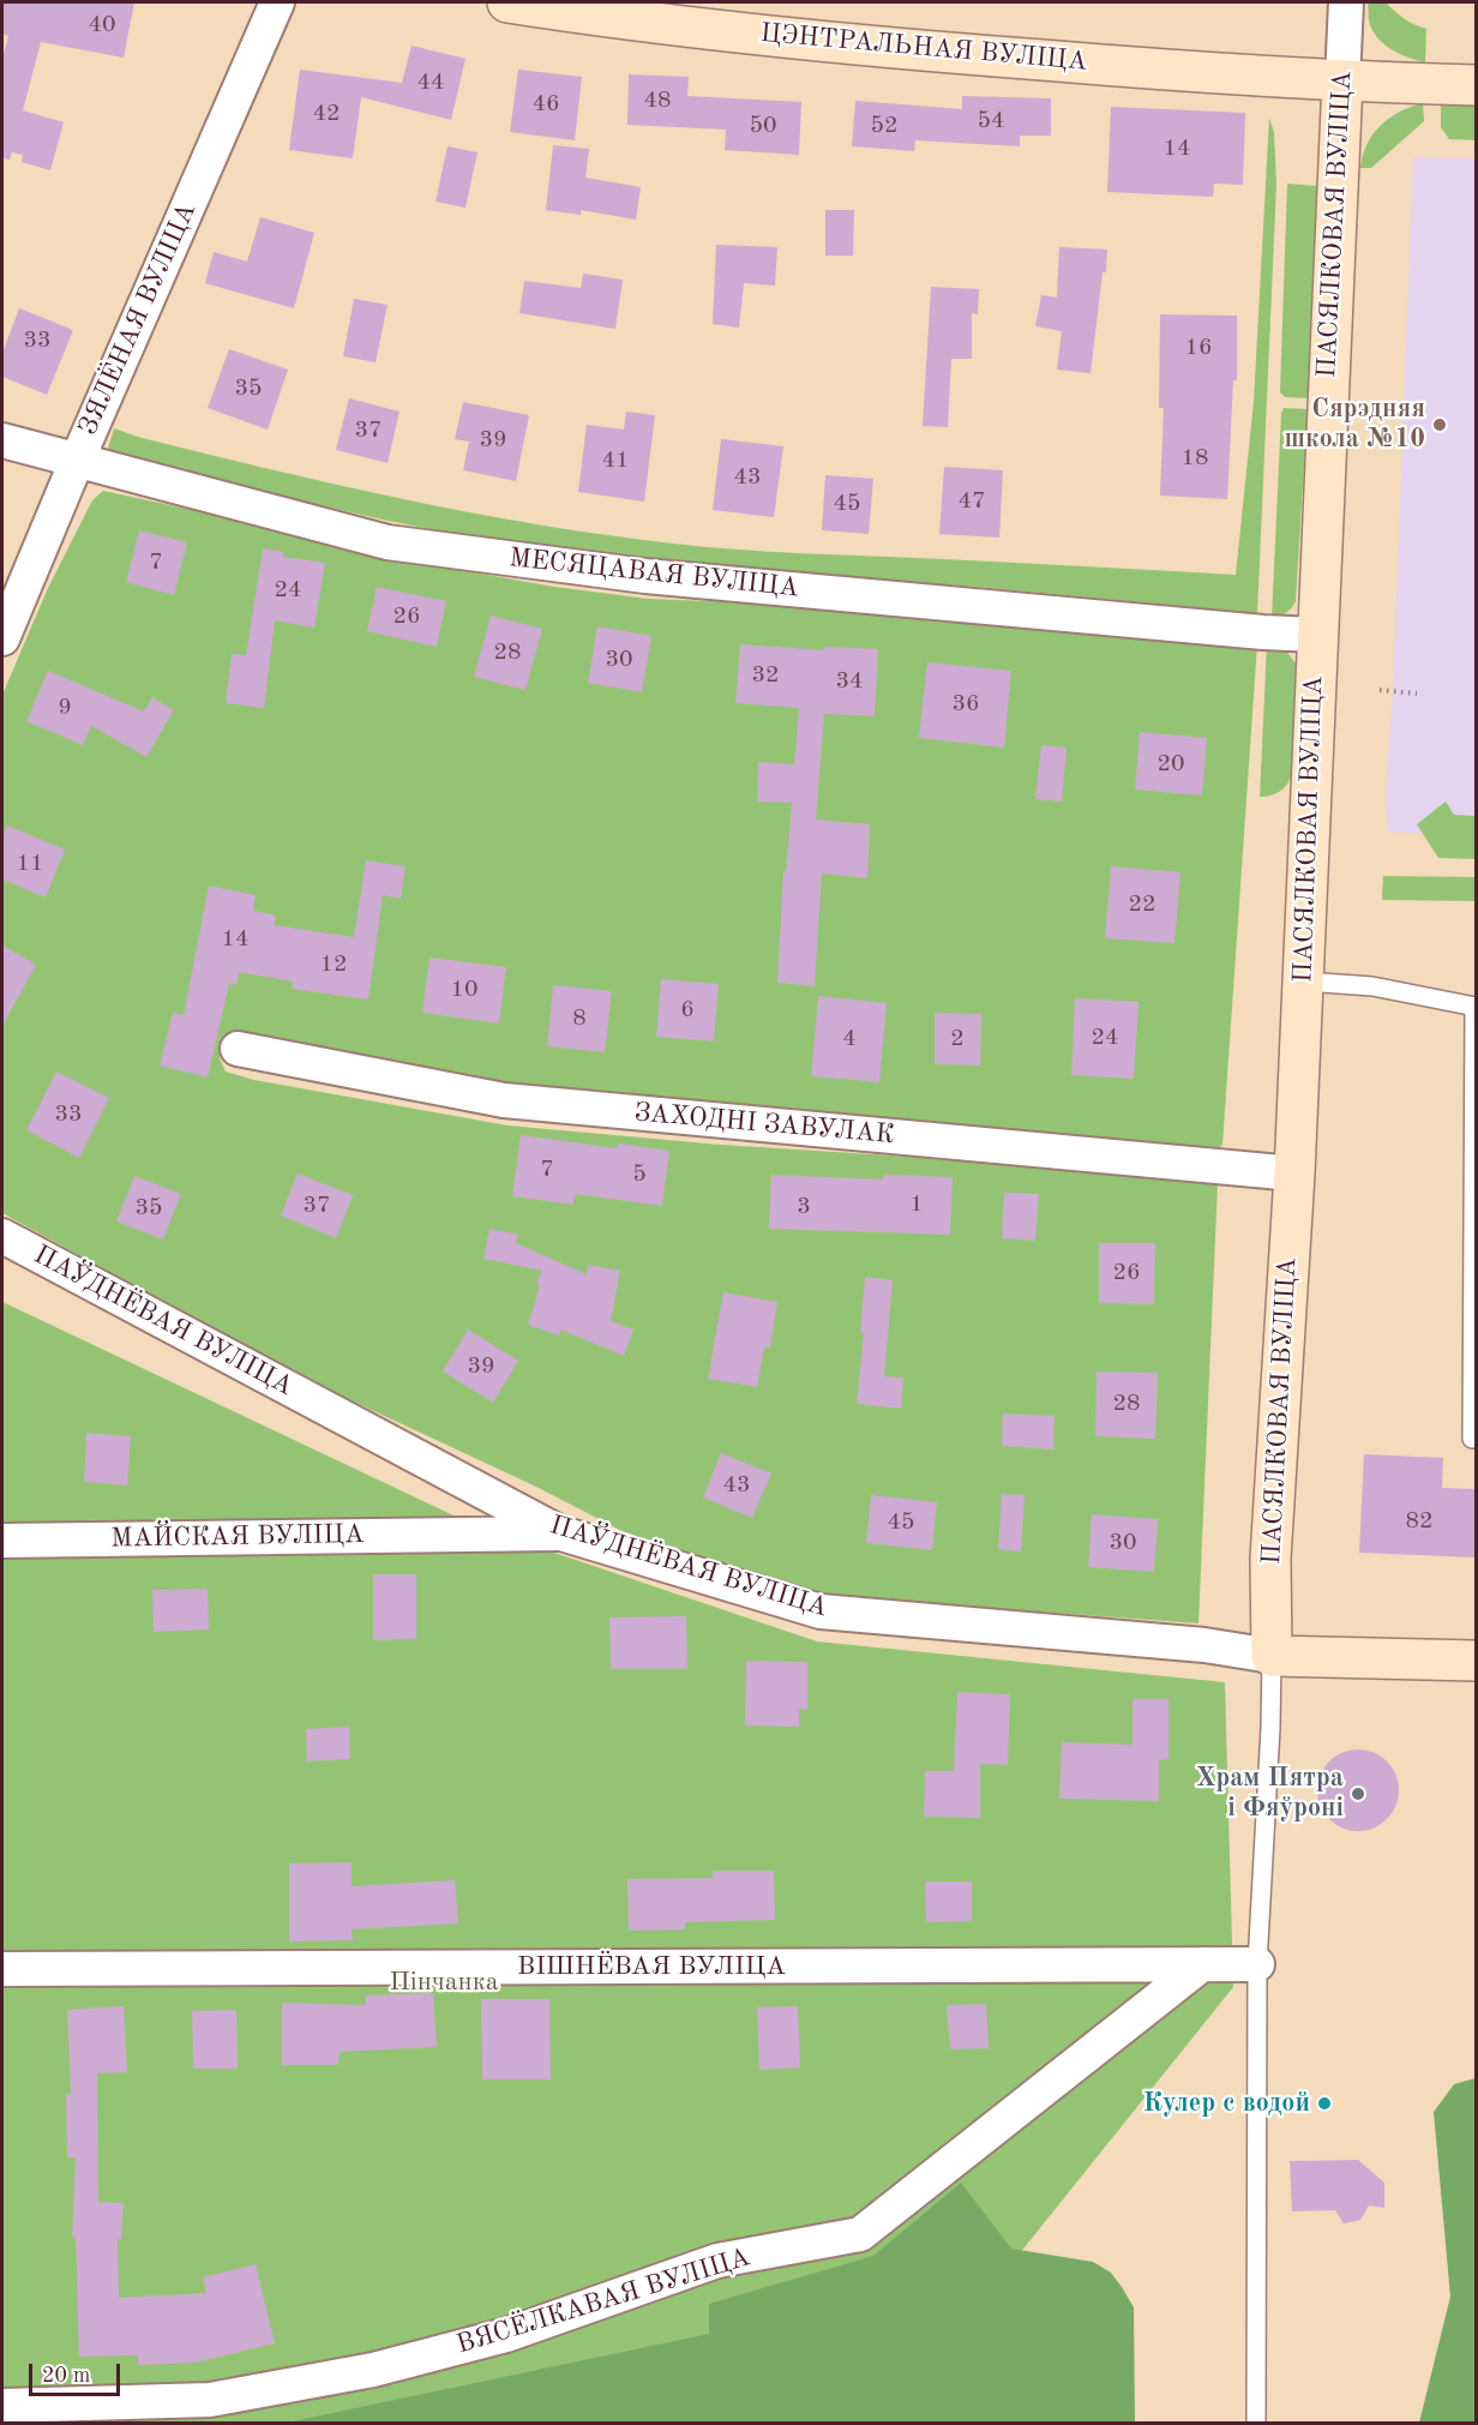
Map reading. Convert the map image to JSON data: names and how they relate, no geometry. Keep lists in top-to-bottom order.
{
  "streets": {
    "street": [
      "ЦЭНТРАЛЬНАЯ ВУЛІЦА",
      "ПАСЯЛКОВАЯ ВУЛІЦА",
      "ЗЯЛЁНАЯ ВУЛІЦА",
      "МЕСЯЦАВАЯ ВУЛІЦА",
      "ЗАХОДНІ ЗАВУЛАК",
      "ПАЎДНЁВАЯ ВУЛІЦА",
      "МАЙСКАЯ ВУЛІЦА",
      "ВІШНЁВАЯ ВУЛІЦА",
      "ВЯСЁЛКАВАЯ ВУЛІЦА"
    ]
  },
  "crossings": [
    ["ЦЭНТРАЛЬНАЯ ВУЛІЦА", "ПАСЯЛКОВАЯ ВУЛІЦА"],
    ["ПАСЯЛКОВАЯ ВУЛІЦА", "МЕСЯЦАВАЯ ВУЛІЦА"],
    ["ПАСЯЛКОВАЯ ВУЛІЦА", "ЗАХОДНІ ЗАВУЛАК"],
    ["ПАСЯЛКОВАЯ ВУЛІЦА", "ПАЎДНЁВАЯ ВУЛІЦА"],
    ["ЗЯЛЁНАЯ ВУЛІЦА", "МЕСЯЦАВАЯ ВУЛІЦА"],
    ["ПАЎДНЁВАЯ ВУЛІЦА", "МАЙСКАЯ ВУЛІЦА"],
    ["ВІШНЁВАЯ ВУЛІЦА", "ВЯСЁЛКАВАЯ ВУЛІЦА"]
  ],
  "parks": ["Пінчанка"],
  "places": ["Сярэдняя школа №10", "Храм Пятра і Фяўроні", "Кулер с водой"],
  "house_numbers": [
    "40",
    "44",
    "48",
    "46",
    "42",
    "54",
    "50",
    "52",
    "14",
    "33",
    "16",
    "35",
    "37",
    "39",
    "18",
    "41",
    "43",
    "47",
    "45",
    "7",
    "24",
    "26",
    "28",
    "30",
    "32",
    "34",
    "36",
    "9",
    "20",
    "11",
    "22",
    "14",
    "12",
    "10",
    "6",
    "8",
    "24",
    "4",
    "2",
    "33",
    "7",
    "5",
    "1",
    "37",
    "3",
    "35",
    "26",
    "39",
    "28",
    "43",
    "82",
    "45",
    "30"
  ],
  "scale_bar": "20 m"
}
